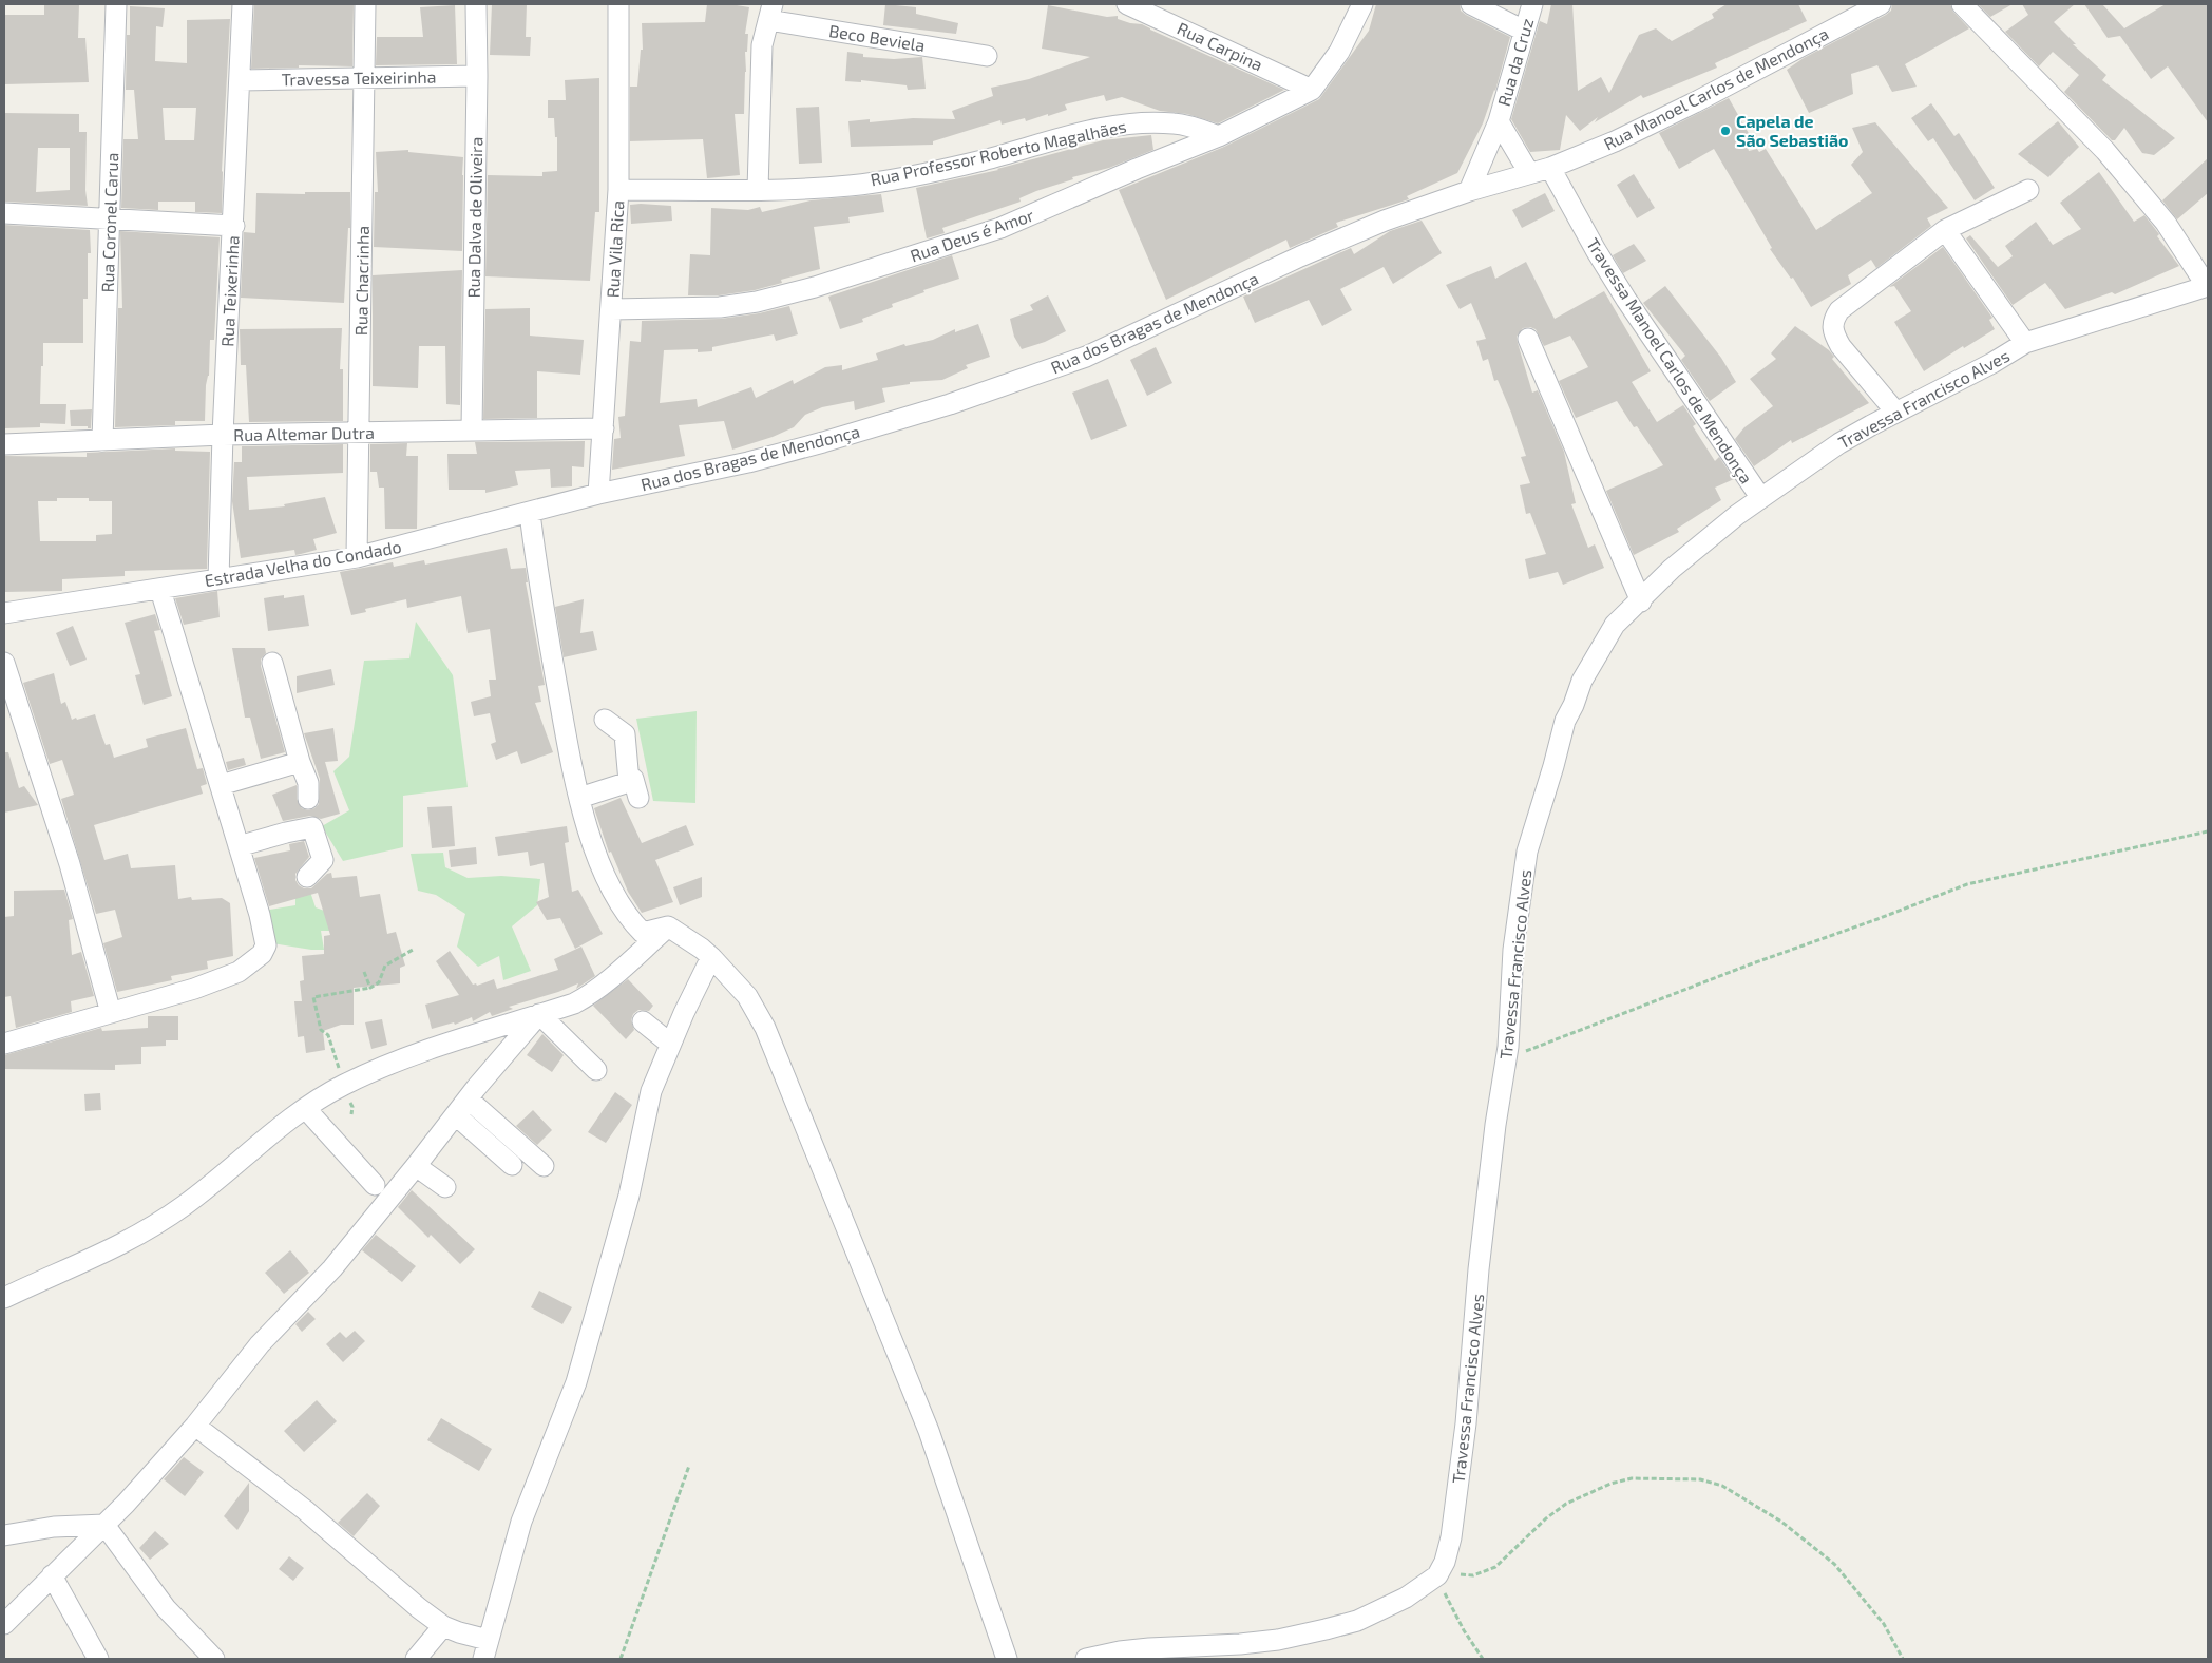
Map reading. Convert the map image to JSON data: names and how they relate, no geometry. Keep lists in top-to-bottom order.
{
  "streets": {
    "street": [
      "Beco Beviela",
      "Rua Carpina",
      "Rua da Cruz",
      "Travessa Teixeirinha",
      "Rua Manoel Carlos de Mendonça",
      "Rua Professor Roberto Magalhães",
      "Rua Dalva de Oliveira",
      "Rua Coronel Carua",
      "Rua Deus é Amor",
      "Rua Vila Rica",
      "Rua Chacrinha",
      "Rua Teixerinha",
      "Rua dos Bragas de Mendonça",
      "Travessa Manoel Carlos de Mendonça",
      "Travessa Francisco Alves",
      "Rua Altemar Dutra",
      "Estrada Velha do Condado"
    ]
  },
  "crossings": [
    ["Rua Carpina", "Rua Deus é Amor"],
    ["Rua da Cruz", "Rua dos Bragas de Mendonça"],
    ["Travessa Teixeirinha", "Rua Dalva de Oliveira"],
    ["Travessa Teixeirinha", "Rua Chacrinha"],
    ["Travessa Teixeirinha", "Rua Teixerinha"],
    ["Rua Manoel Carlos de Mendonça", "Rua dos Bragas de Mendonça"],
    ["Rua Manoel Carlos de Mendonça", "Travessa Manoel Carlos de Mendonça"],
    ["Rua Professor Roberto Magalhães", "Rua Deus é Amor"],
    ["Rua Professor Roberto Magalhães", "Rua Vila Rica"],
    ["Rua Dalva de Oliveira", "Rua Altemar Dutra"],
    ["Rua Coronel Carua", "Rua Altemar Dutra"],
    ["Rua Deus é Amor", "Rua Vila Rica"],
    ["Rua Vila Rica", "Rua dos Bragas de Mendonça"],
    ["Rua Vila Rica", "Rua Altemar Dutra"],
    ["Rua Vila Rica", "Estrada Velha do Condado"],
    ["Rua Chacrinha", "Rua Altemar Dutra"],
    ["Rua Chacrinha", "Estrada Velha do Condado"],
    ["Rua Teixerinha", "Rua Altemar Dutra"],
    ["Rua Teixerinha", "Estrada Velha do Condado"],
    ["Rua dos Bragas de Mendonça", "Travessa Manoel Carlos de Mendonça"],
    ["Rua dos Bragas de Mendonça", "Estrada Velha do Condado"],
    ["Travessa Manoel Carlos de Mendonça", "Travessa Francisco Alves"]
  ],
  "places": ["Capela de São Sebastião"]
}
